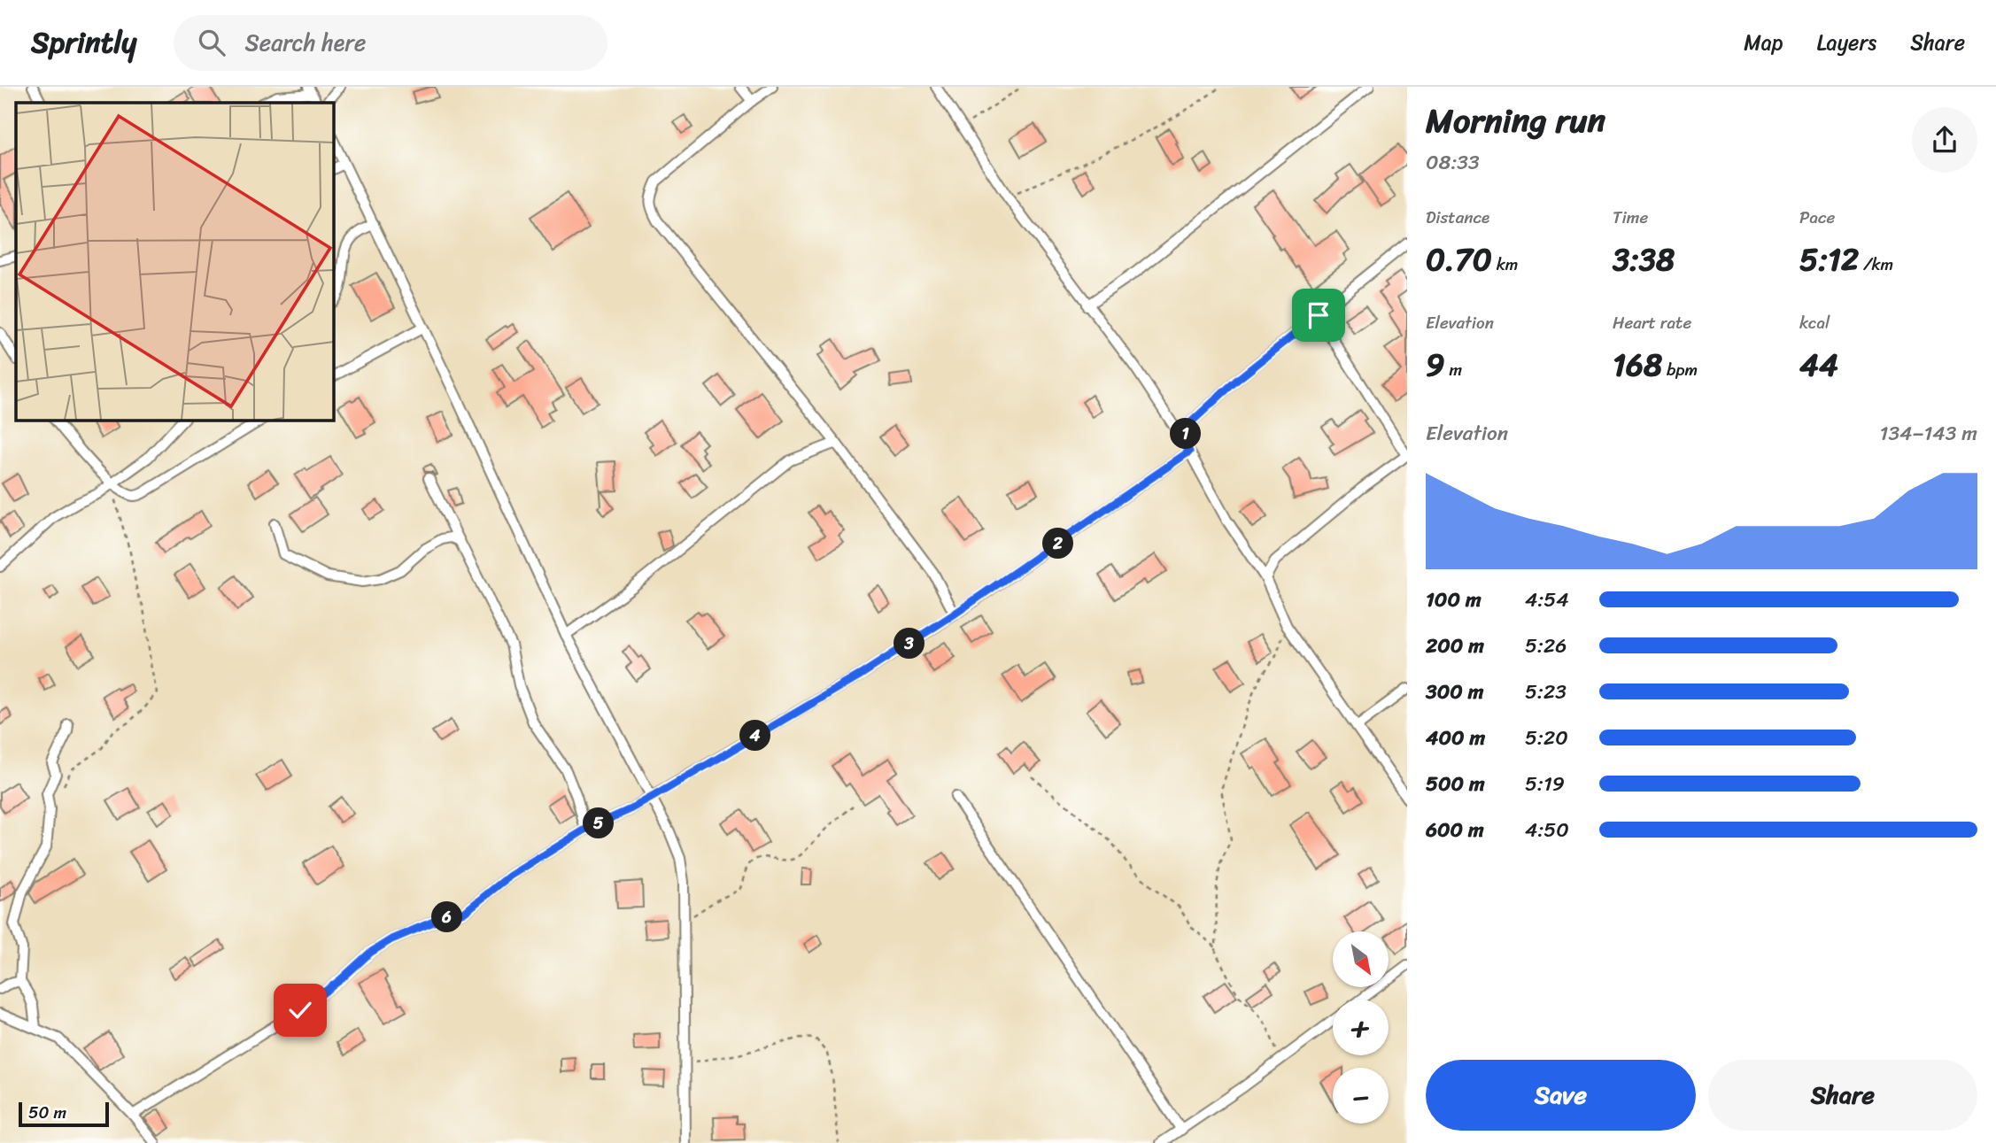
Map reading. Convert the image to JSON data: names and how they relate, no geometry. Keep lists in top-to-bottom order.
{
  "scale_bar": "50 m",
  "north": "bottom right",
  "page": {
    "header": "Sprintly",
    "search": "Search here",
    "nav": ["Map", "Layers", "Share"],
    "heading": ["Morning run", "08:33"],
    "stats": [
      ["Distance", "0.70 km"],
      ["Time", "3:38"],
      ["Pace", "5:12 /km"],
      ["Elevation", "9 m"],
      ["Heart rate", "168 bpm"],
      ["kcal", "44"]
    ],
    "chart": ["Elevation", "134–143 m"],
    "pins": [
      "1",
      "2",
      "3",
      "4",
      "5",
      "6"
    ],
    "list": [
      {
        "name": "100 m",
        "note": "4:54"
      },
      {
        "name": "200 m",
        "note": "5:26"
      },
      {
        "name": "300 m",
        "note": "5:23"
      },
      {
        "name": "400 m",
        "note": "5:20"
      },
      {
        "name": "500 m",
        "note": "5:19"
      },
      {
        "name": "600 m",
        "note": "4:50"
      }
    ],
    "map_buttons": ["+", "−"],
    "buttons": ["Save", "Share"],
    "scale": "50 m"
  }
}
